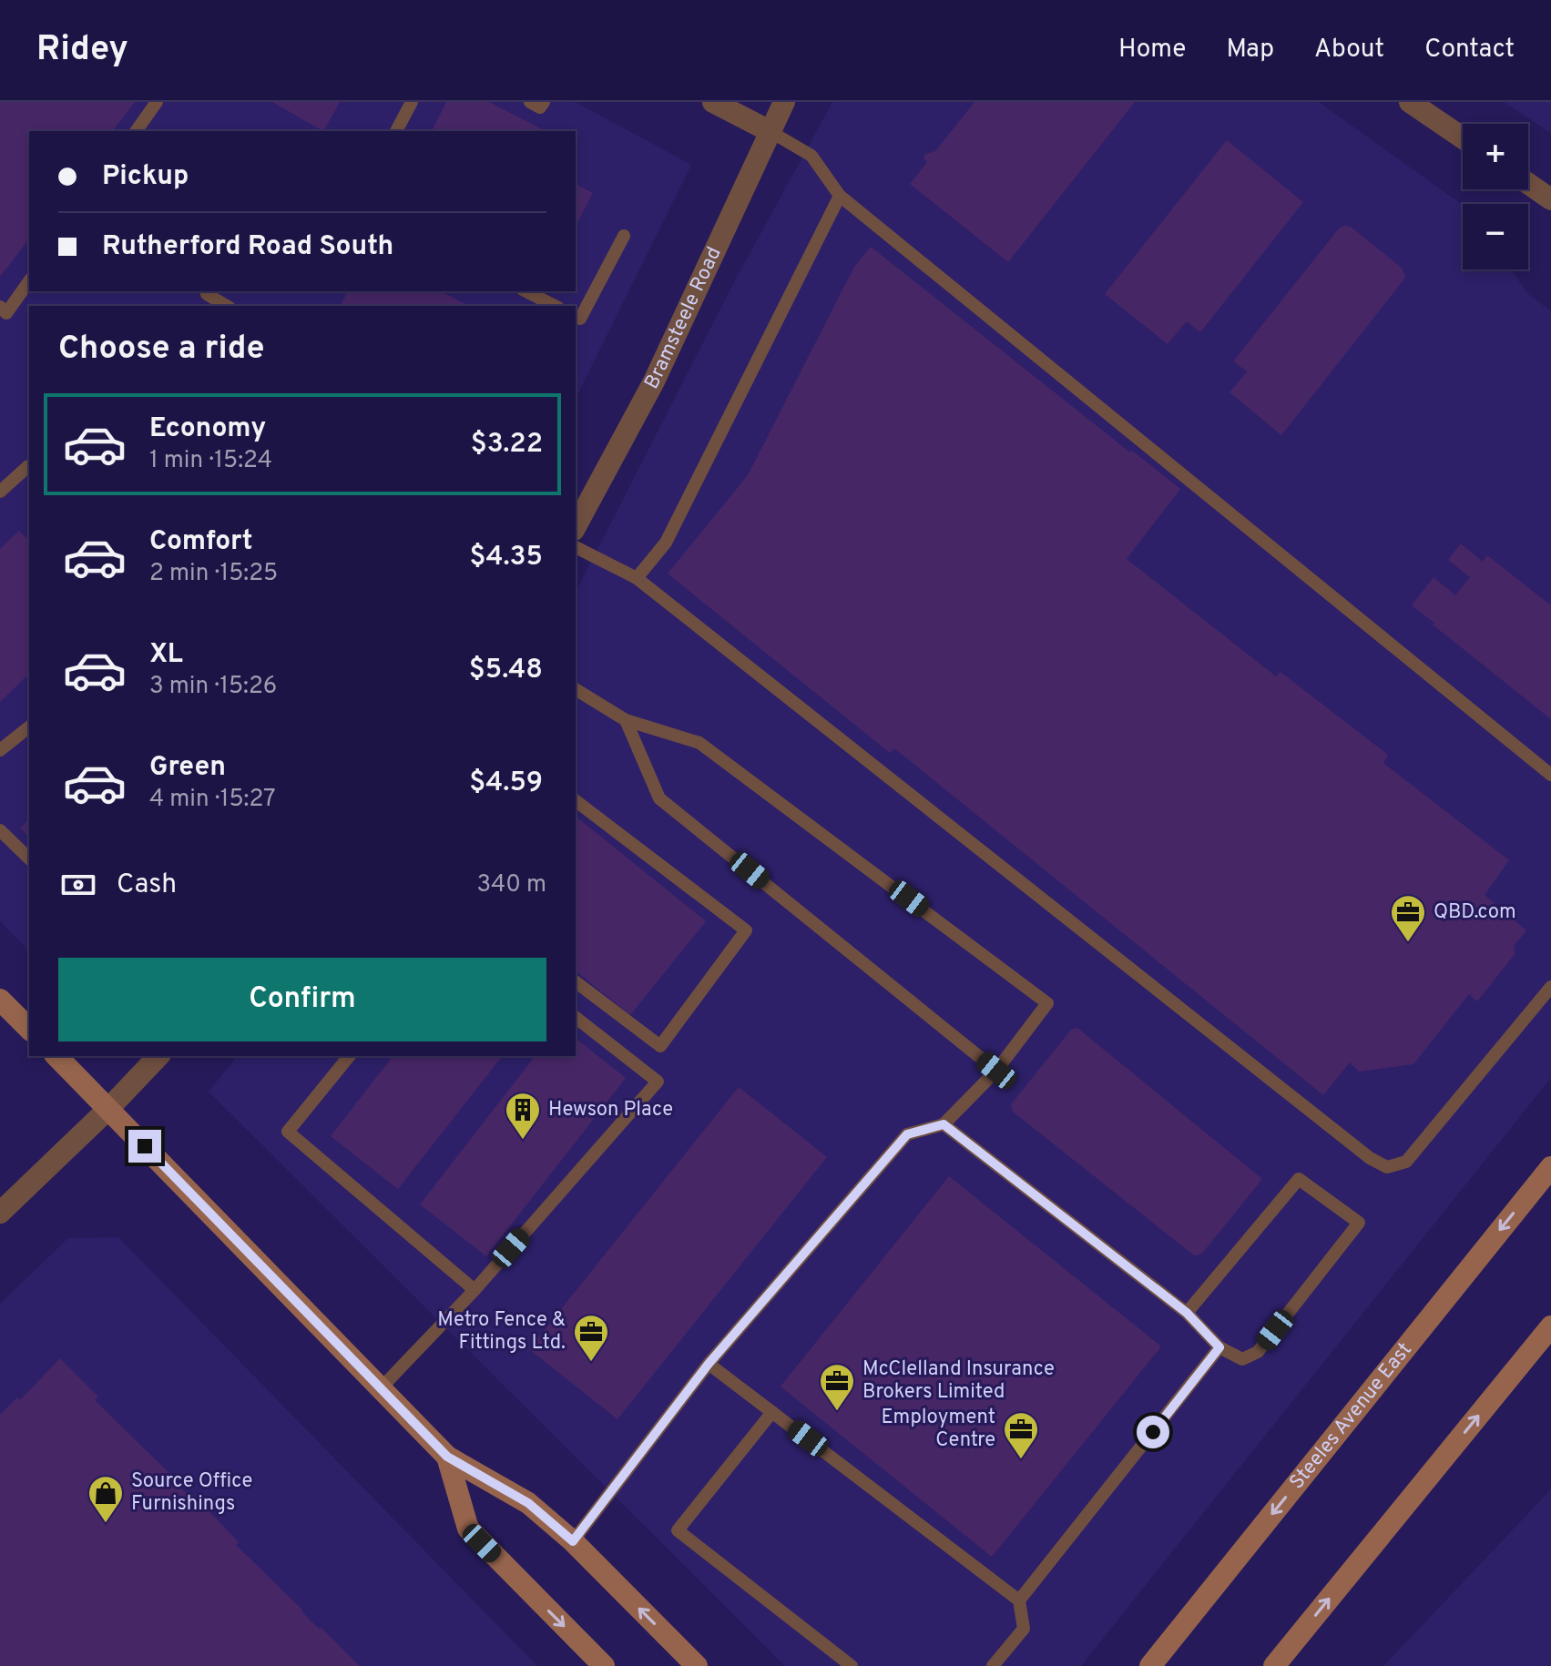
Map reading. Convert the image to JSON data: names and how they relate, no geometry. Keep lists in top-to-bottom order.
{
  "streets": {
    "street": ["Bramsteele Road", "Steeles Avenue East"]
  },
  "places": {
    "office": [
      "QBD.com",
      "Metro Fence & Fittings Ltd.",
      "McClelland Insurance Brokers Limited",
      "Employment Centre"
    ],
    "building": ["Hewson Place"],
    "shop": ["Source Office Furnishings"]
  },
  "page": {
    "header": "Ridey",
    "nav": [
      "Home",
      "Map",
      "About",
      "Contact"
    ],
    "map_buttons": ["+", "−"],
    "banner": ["Pickup", "Rutherford Road South"],
    "heading": "Choose a ride",
    "list": [
      {
        "name": "Economy",
        "note": "1 min · 15:24",
        "value": "$3.22"
      },
      {
        "name": "Comfort",
        "note": "2 min · 15:25",
        "value": "$4.35"
      },
      {
        "name": "XL",
        "note": "3 min · 15:26",
        "value": "$5.48"
      },
      {
        "name": "Green",
        "note": "4 min · 15:27",
        "value": "$4.59"
      }
    ],
    "pay": ["Cash", "340 m"],
    "buttons": "Confirm"
  }
}
